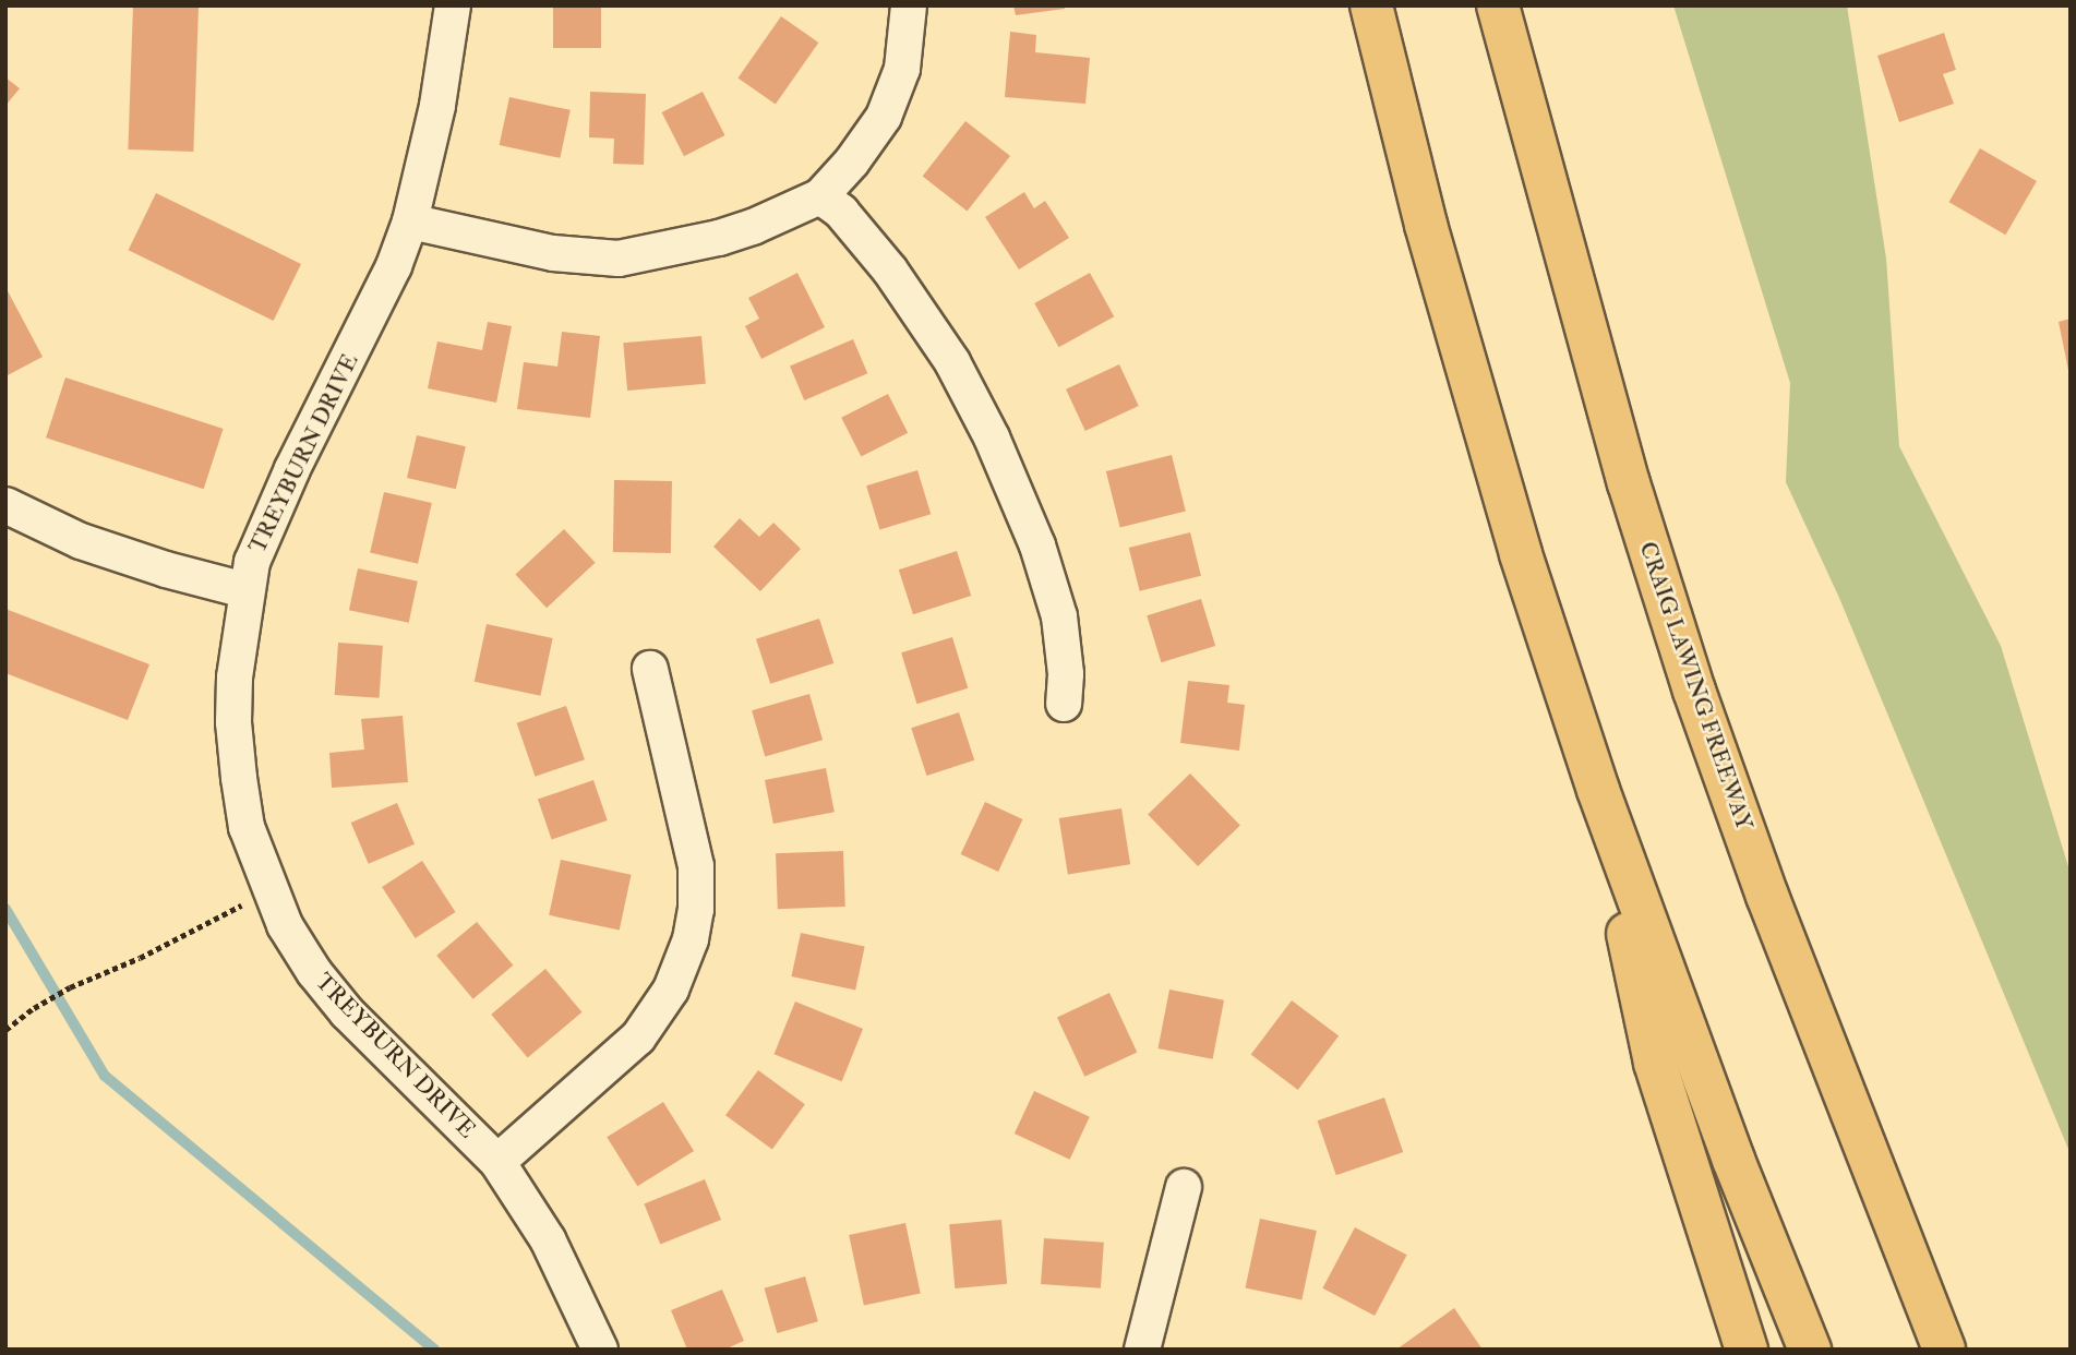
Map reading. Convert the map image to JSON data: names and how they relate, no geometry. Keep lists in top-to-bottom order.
{
  "streets": {
    "highway": ["CRAIG LAWING FREEWAY"],
    "street": ["TREYBURN DRIVE"]
  }
}
